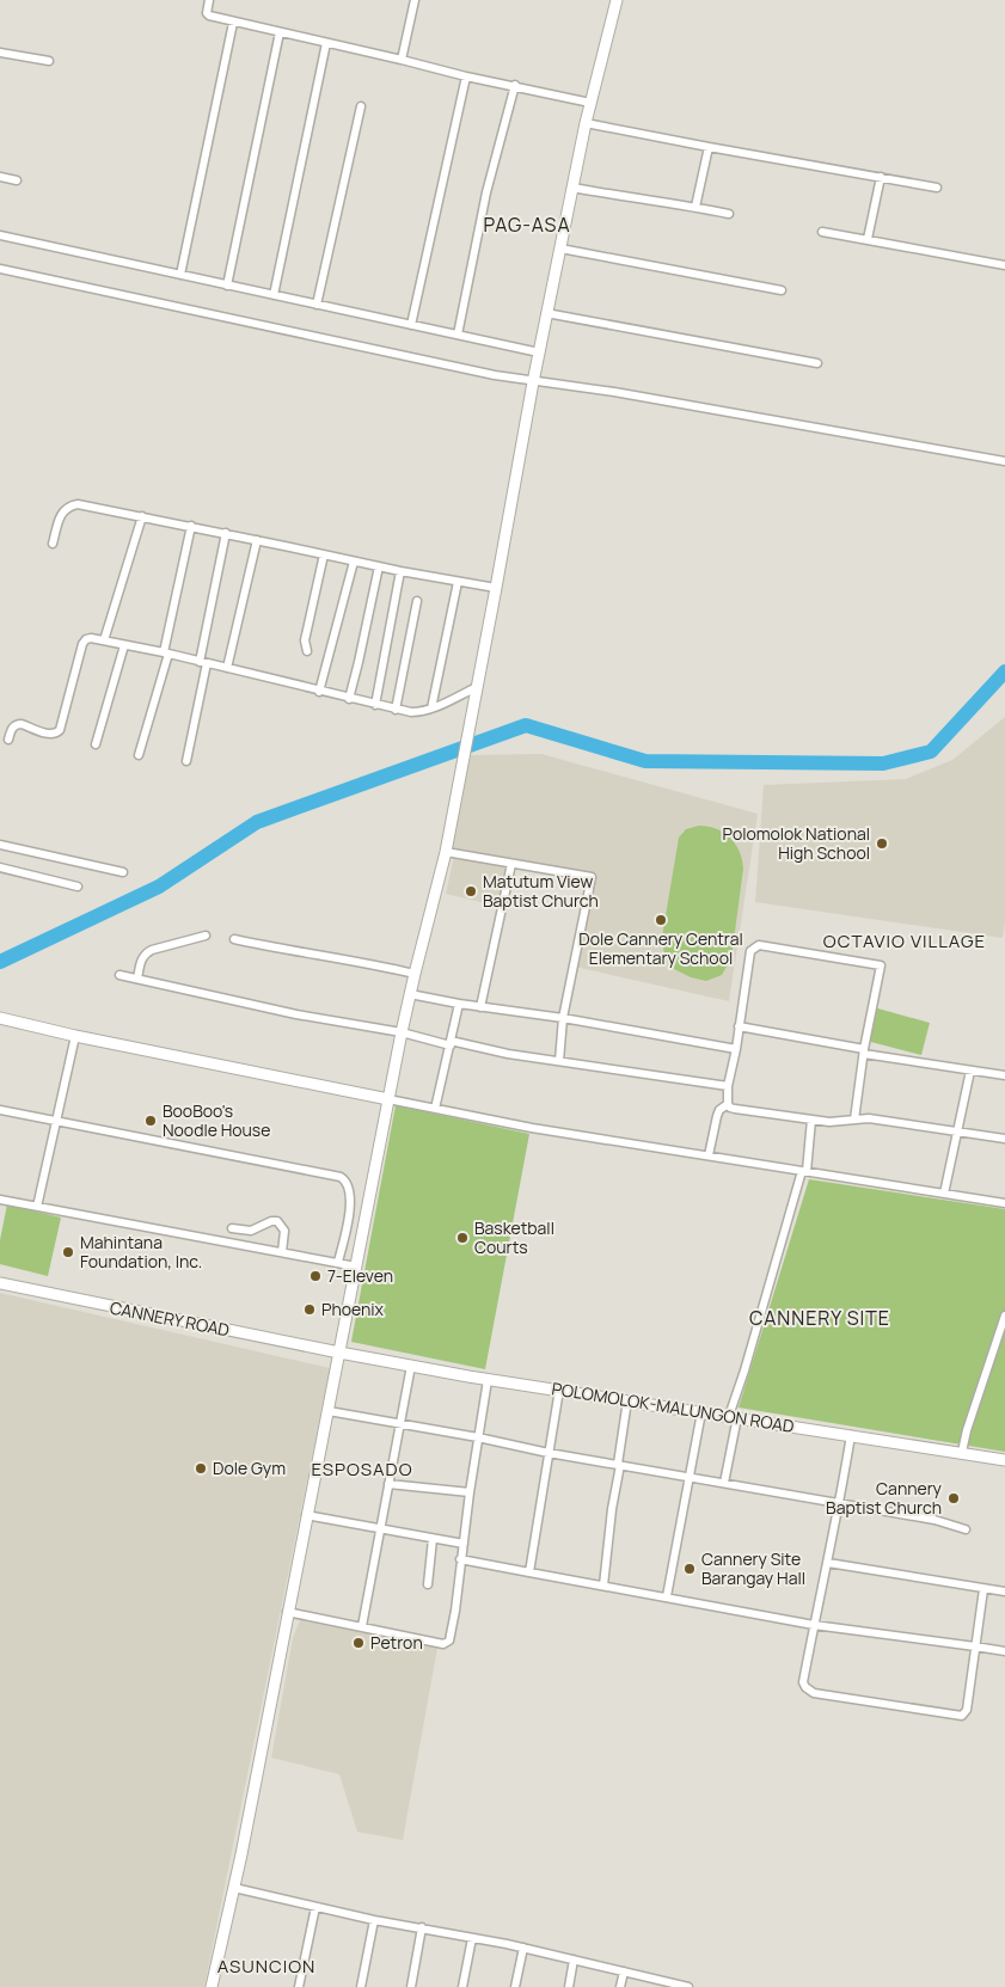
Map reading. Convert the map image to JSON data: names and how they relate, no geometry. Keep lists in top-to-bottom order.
{
  "streets": {
    "street": ["CANNERY ROAD", "POLOMOLOK-MALUNGON ROAD"]
  },
  "crossings": [
    ["CANNERY ROAD", "POLOMOLOK-MALUNGON ROAD"]
  ],
  "districts": [
    "PAG-ASA",
    "OCTAVIO VILLAGE",
    "CANNERY SITE",
    "ESPOSADO",
    "ASUNCION"
  ],
  "places": [
    "Polomolok National High School",
    "Matutum View Baptist Church",
    "Dole Cannery Central Elementary School",
    "BooBoo's Noodle House",
    "Basketball Courts",
    "Mahintana Foundation, Inc.",
    "7-Eleven",
    "Phoenix",
    "Dole Gym",
    "Cannery Baptist Church",
    "Cannery Site Barangay Hall",
    "Petron"
  ]
}
